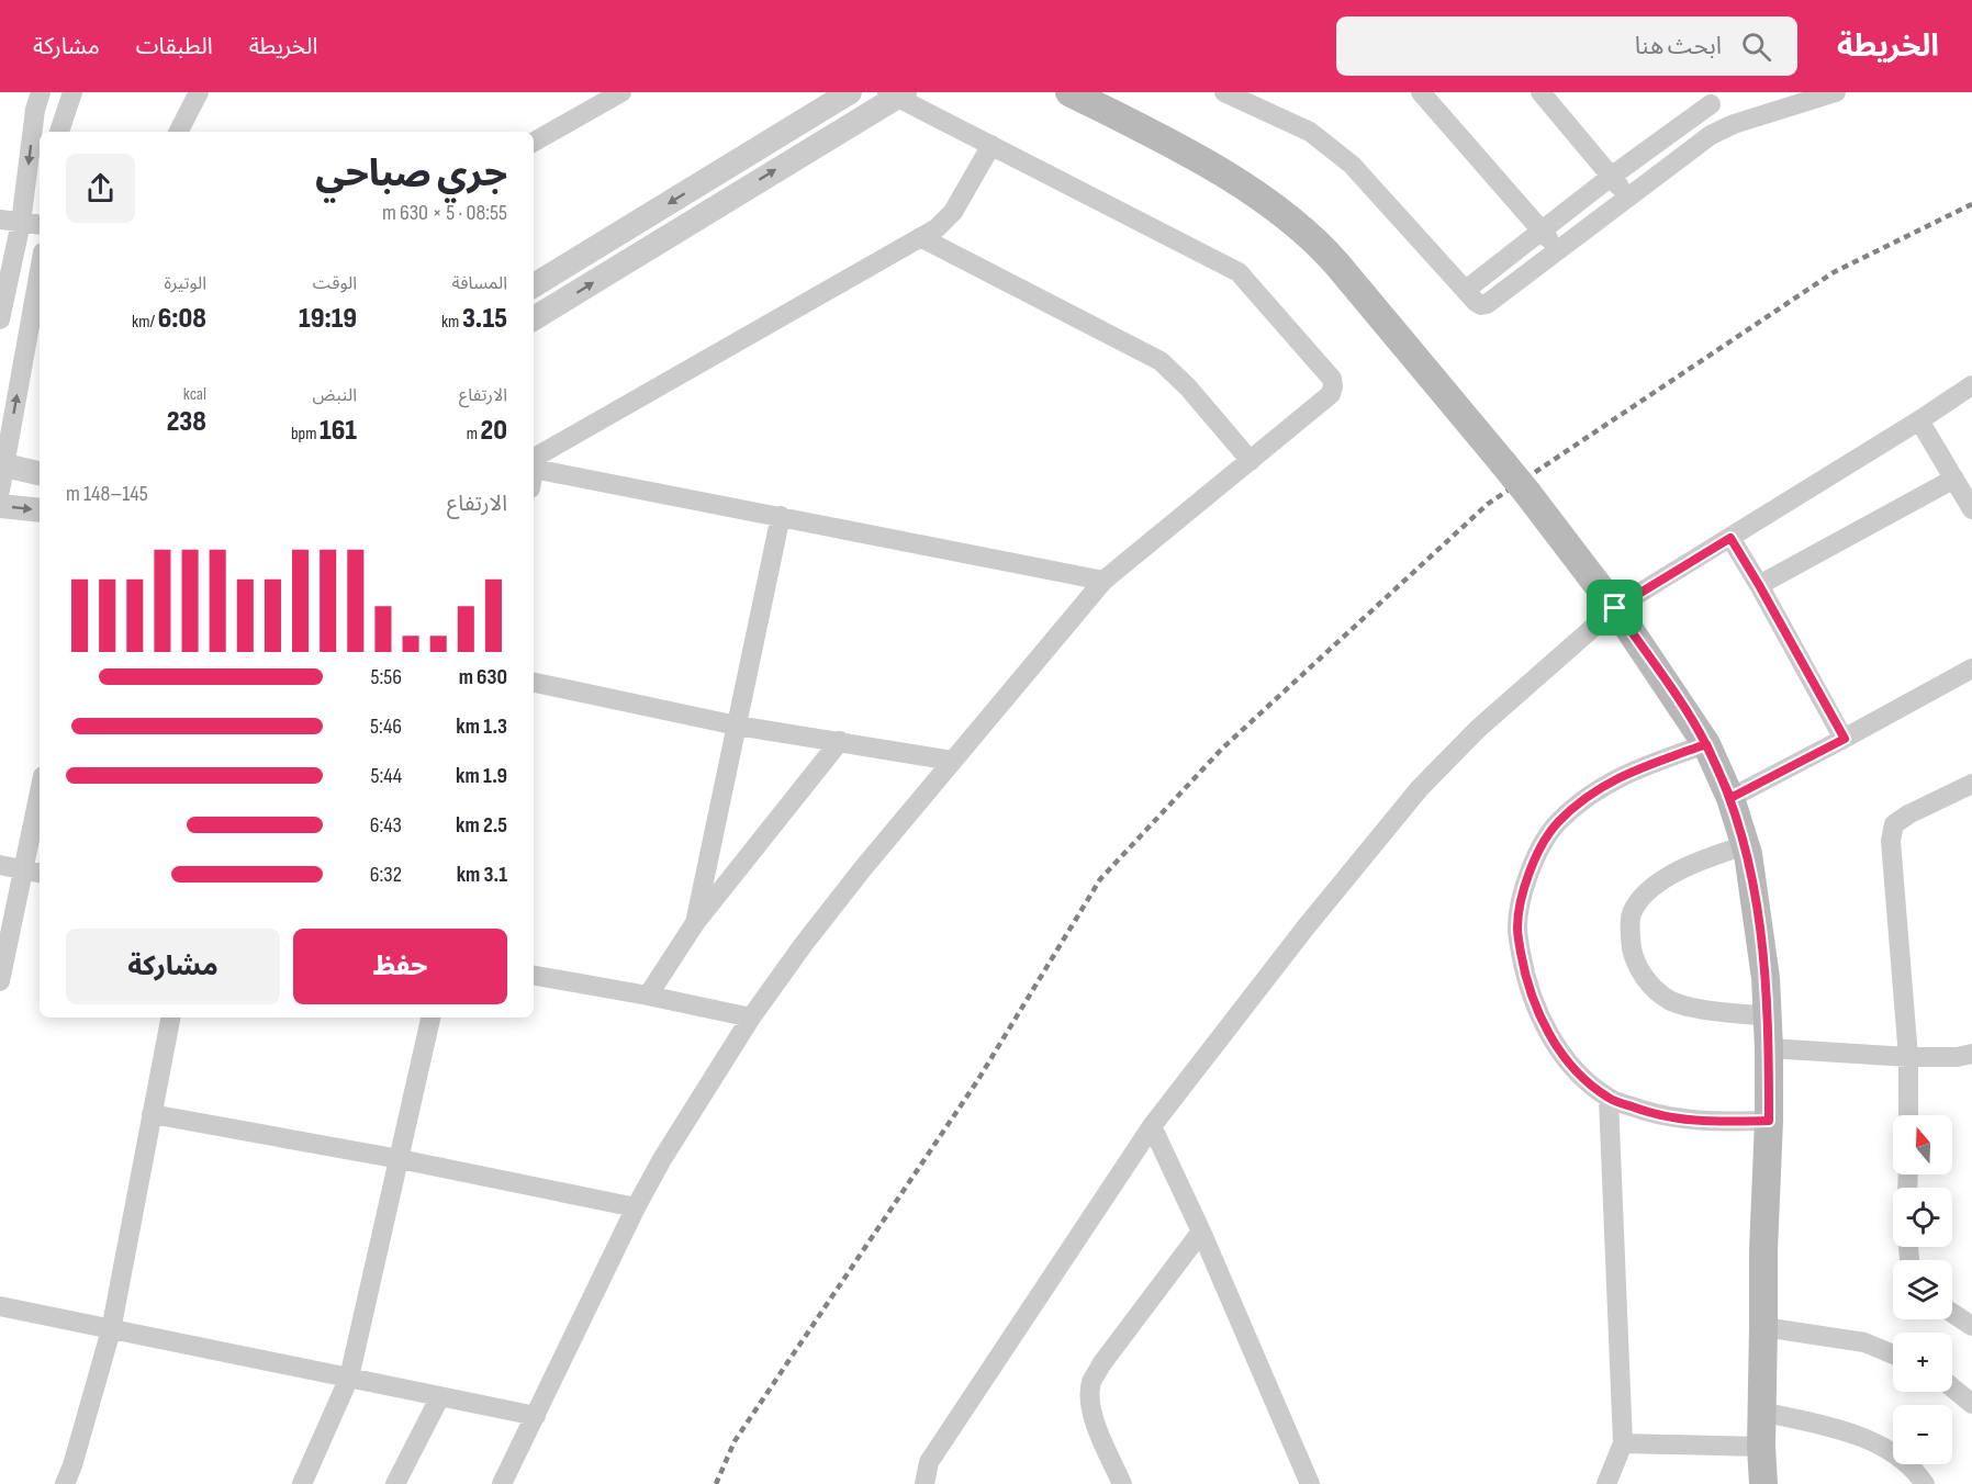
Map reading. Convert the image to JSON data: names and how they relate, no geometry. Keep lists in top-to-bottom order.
{
  "north": "top",
  "page": {
    "header": "الخريطة",
    "search": "ابحث هنا",
    "nav": ["الخريطة", "الطبقات", "مشاركة"],
    "heading": ["جري صباحي", "08:55 · 5 × 630 m"],
    "stats": [
      ["المسافة", "3.15 km"],
      ["الوقت", "19:19"],
      ["الوتيرة", "6:08 /km"],
      ["الارتفاع", "20 m"],
      ["النبض", "161 bpm"],
      ["kcal", "238"]
    ],
    "chart": ["الارتفاع", "145–148 m"],
    "list": [
      {
        "name": "630 m",
        "note": "5:56"
      },
      {
        "name": "1.3 km",
        "note": "5:46"
      },
      {
        "name": "1.9 km",
        "note": "5:44"
      },
      {
        "name": "2.5 km",
        "note": "6:43"
      },
      {
        "name": "3.1 km",
        "note": "6:32"
      }
    ],
    "buttons": ["حفظ", "مشاركة"],
    "map_buttons": ["+", "−"]
  }
}
